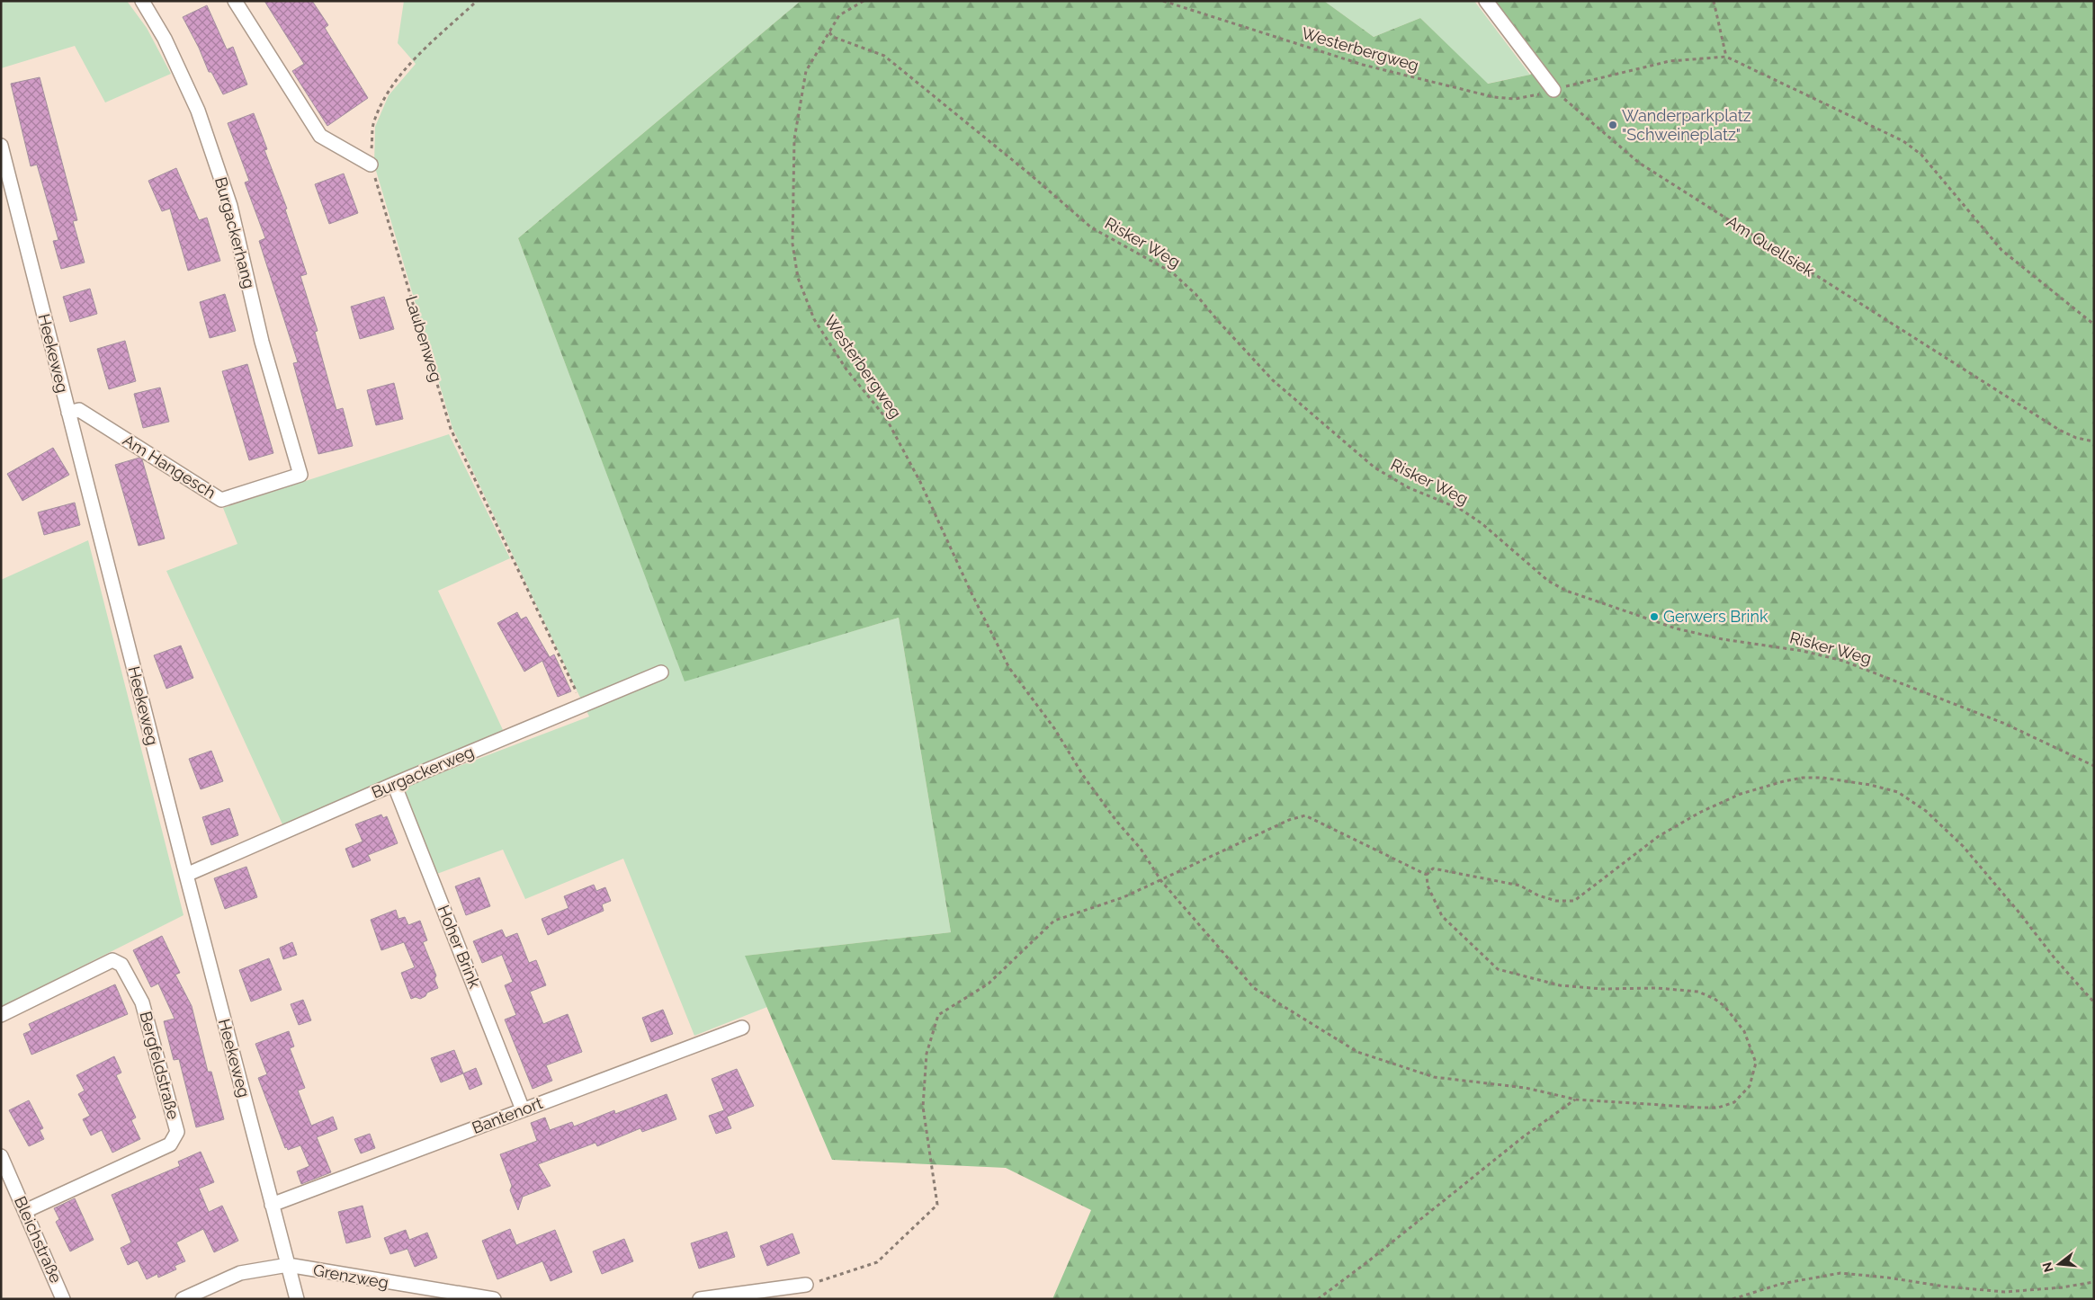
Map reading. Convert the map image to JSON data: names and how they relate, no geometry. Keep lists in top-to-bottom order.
{
  "streets": {
    "street": [
      "Burgackerhang",
      "Heekeweg",
      "Am Hangesch",
      "Burgackerweg",
      "Hoher Brink",
      "Bergfeldstraße",
      "Bantenort",
      "Bleichstraße",
      "Grenzweg"
    ],
    "path": [
      "Westerbergweg",
      "Risker Weg",
      "Am Quellsiek",
      "Laubenweg"
    ]
  },
  "crossings": [
    ["Westerbergweg", "Risker Weg"],
    ["Westerbergweg", "Am Quellsiek"],
    ["Burgackerhang", "Am Hangesch"],
    ["Laubenweg", "Burgackerweg"],
    ["Heekeweg", "Am Hangesch"],
    ["Heekeweg", "Burgackerweg"],
    ["Heekeweg", "Bantenort"],
    ["Heekeweg", "Grenzweg"],
    ["Burgackerweg", "Hoher Brink"],
    ["Hoher Brink", "Bantenort"],
    ["Bergfeldstraße", "Bleichstraße"]
  ],
  "places": ["Wanderparkplatz \"Schweineplatz\"", "Gerwers Brink"],
  "north": "left"
}
